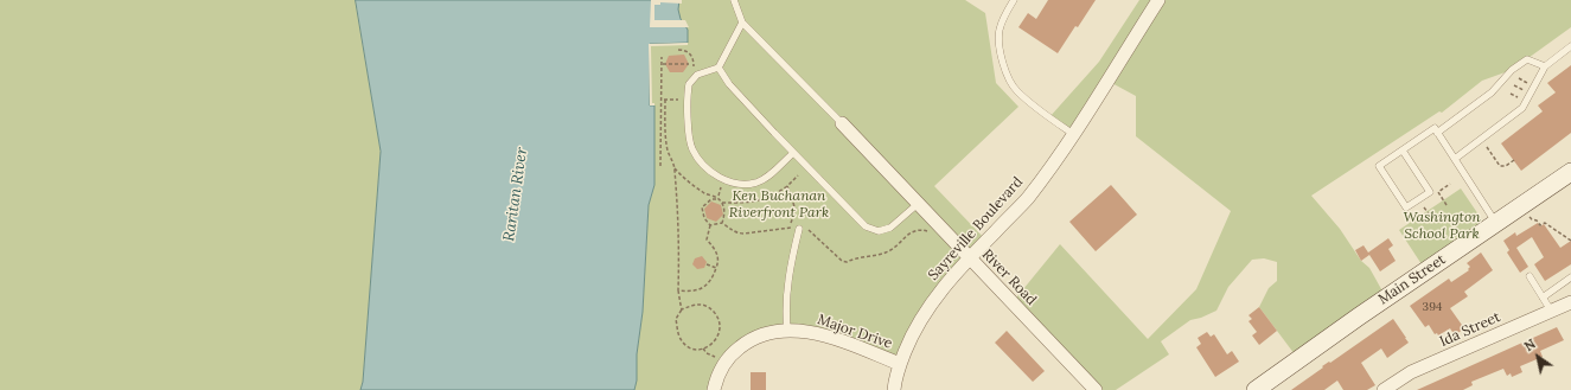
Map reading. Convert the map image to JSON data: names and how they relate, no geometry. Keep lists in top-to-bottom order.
{
  "streets": {
    "main road": ["Main Street"],
    "street": [
      "Sayreville Boulevard",
      "River Road",
      "Ida Street",
      "Major Drive"
    ]
  },
  "crossings": [
    ["Sayreville Boulevard", "River Road"],
    ["Sayreville Boulevard", "Major Drive"]
  ],
  "water": ["Raritan River"],
  "parks": ["Ken Buchanan Riverfront Park", "Washington School Park"],
  "house_numbers": ["394"],
  "north": "top left"
}
